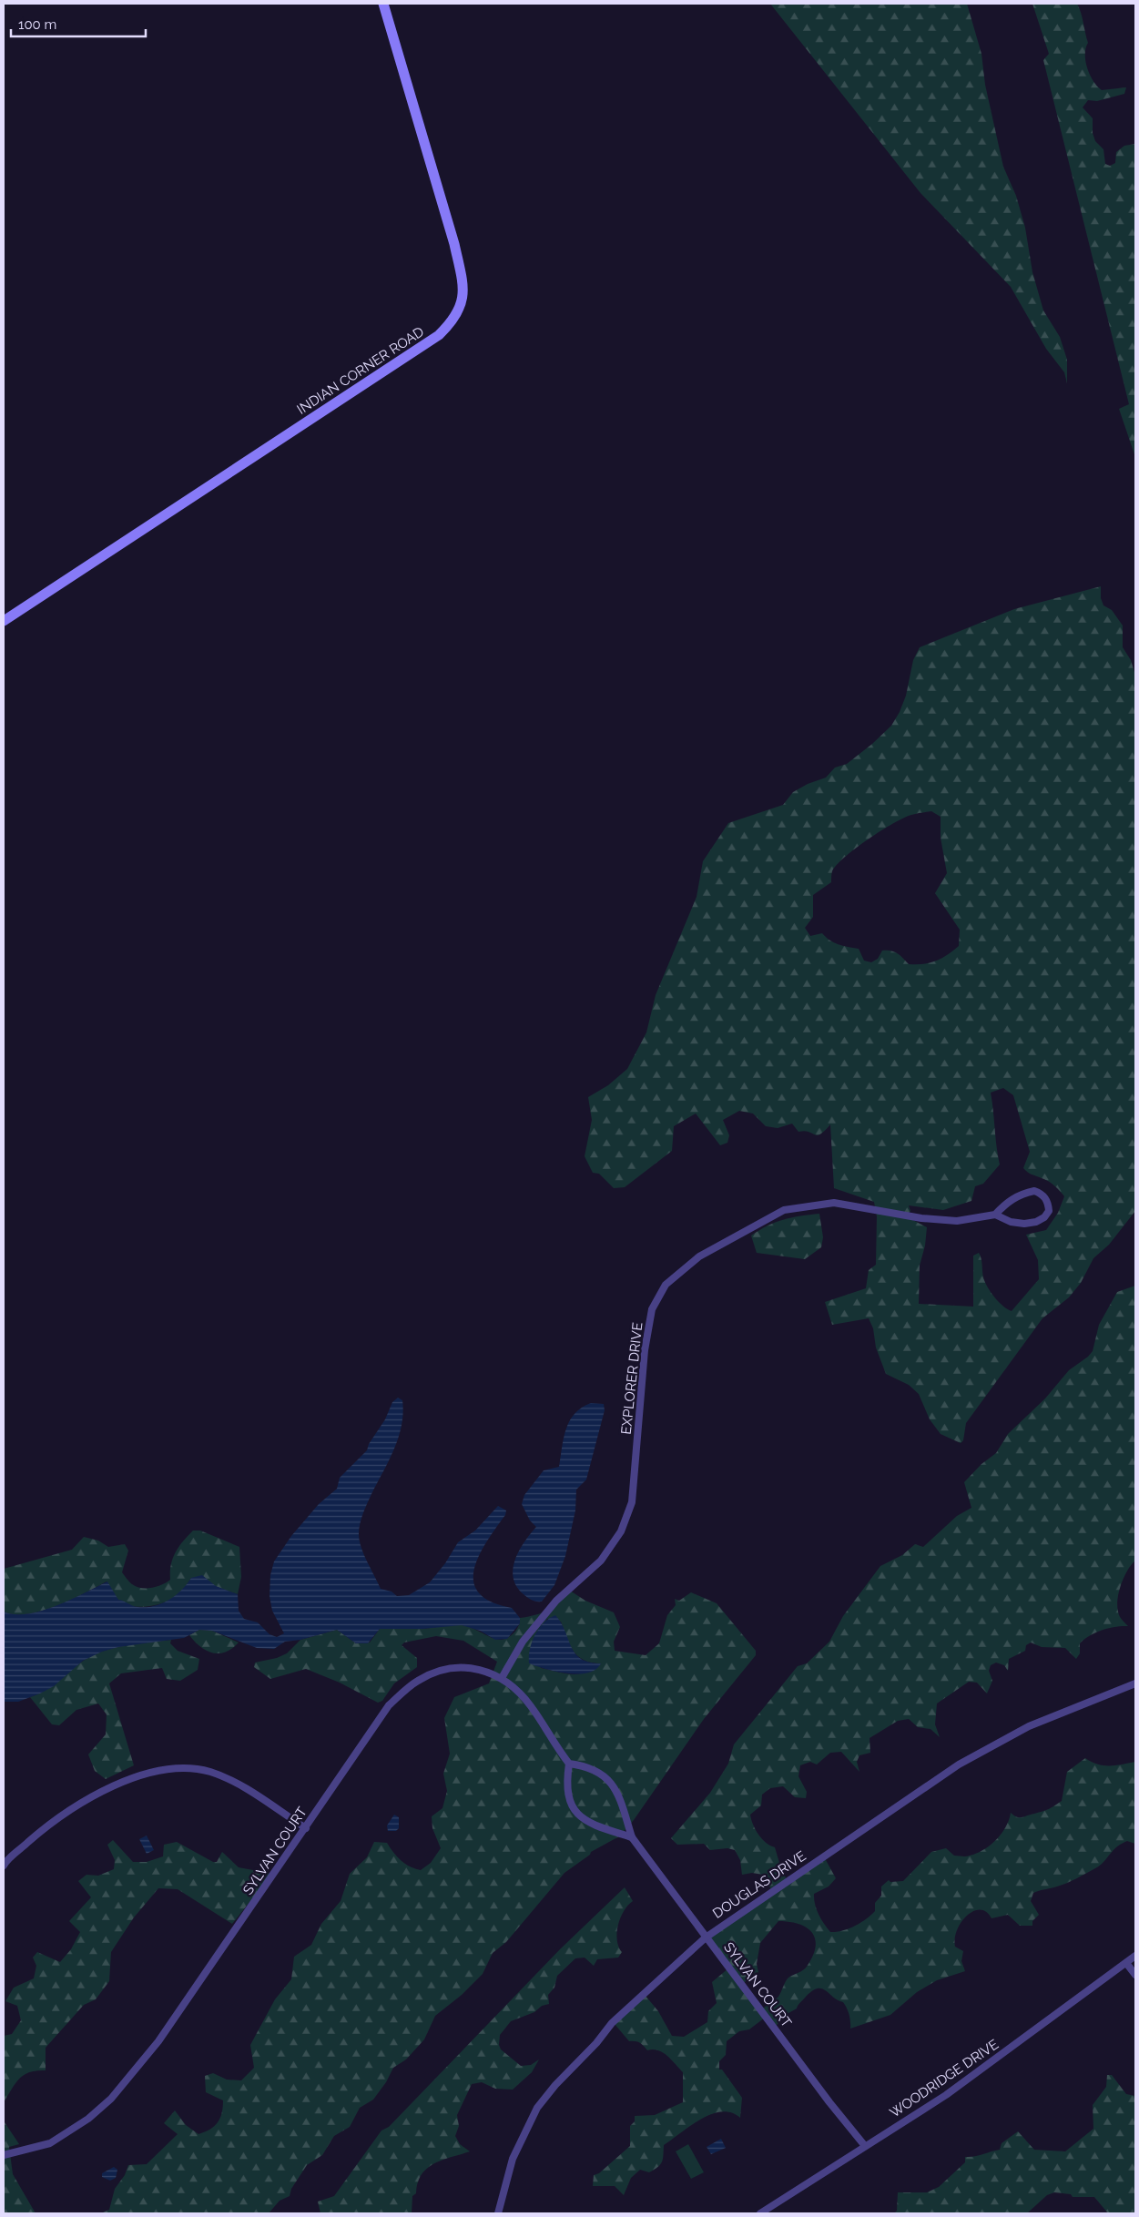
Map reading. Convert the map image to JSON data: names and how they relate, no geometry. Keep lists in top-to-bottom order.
{
  "streets": {
    "street": [
      "INDIAN CORNER ROAD",
      "EXPLORER DRIVE",
      "SYLVAN COURT",
      "DOUGLAS DRIVE",
      "WOODRIDGE DRIVE"
    ]
  },
  "crossings": [
    ["EXPLORER DRIVE", "SYLVAN COURT"],
    ["SYLVAN COURT", "DOUGLAS DRIVE"],
    ["SYLVAN COURT", "WOODRIDGE DRIVE"]
  ],
  "scale_bar": "100 m"
}
